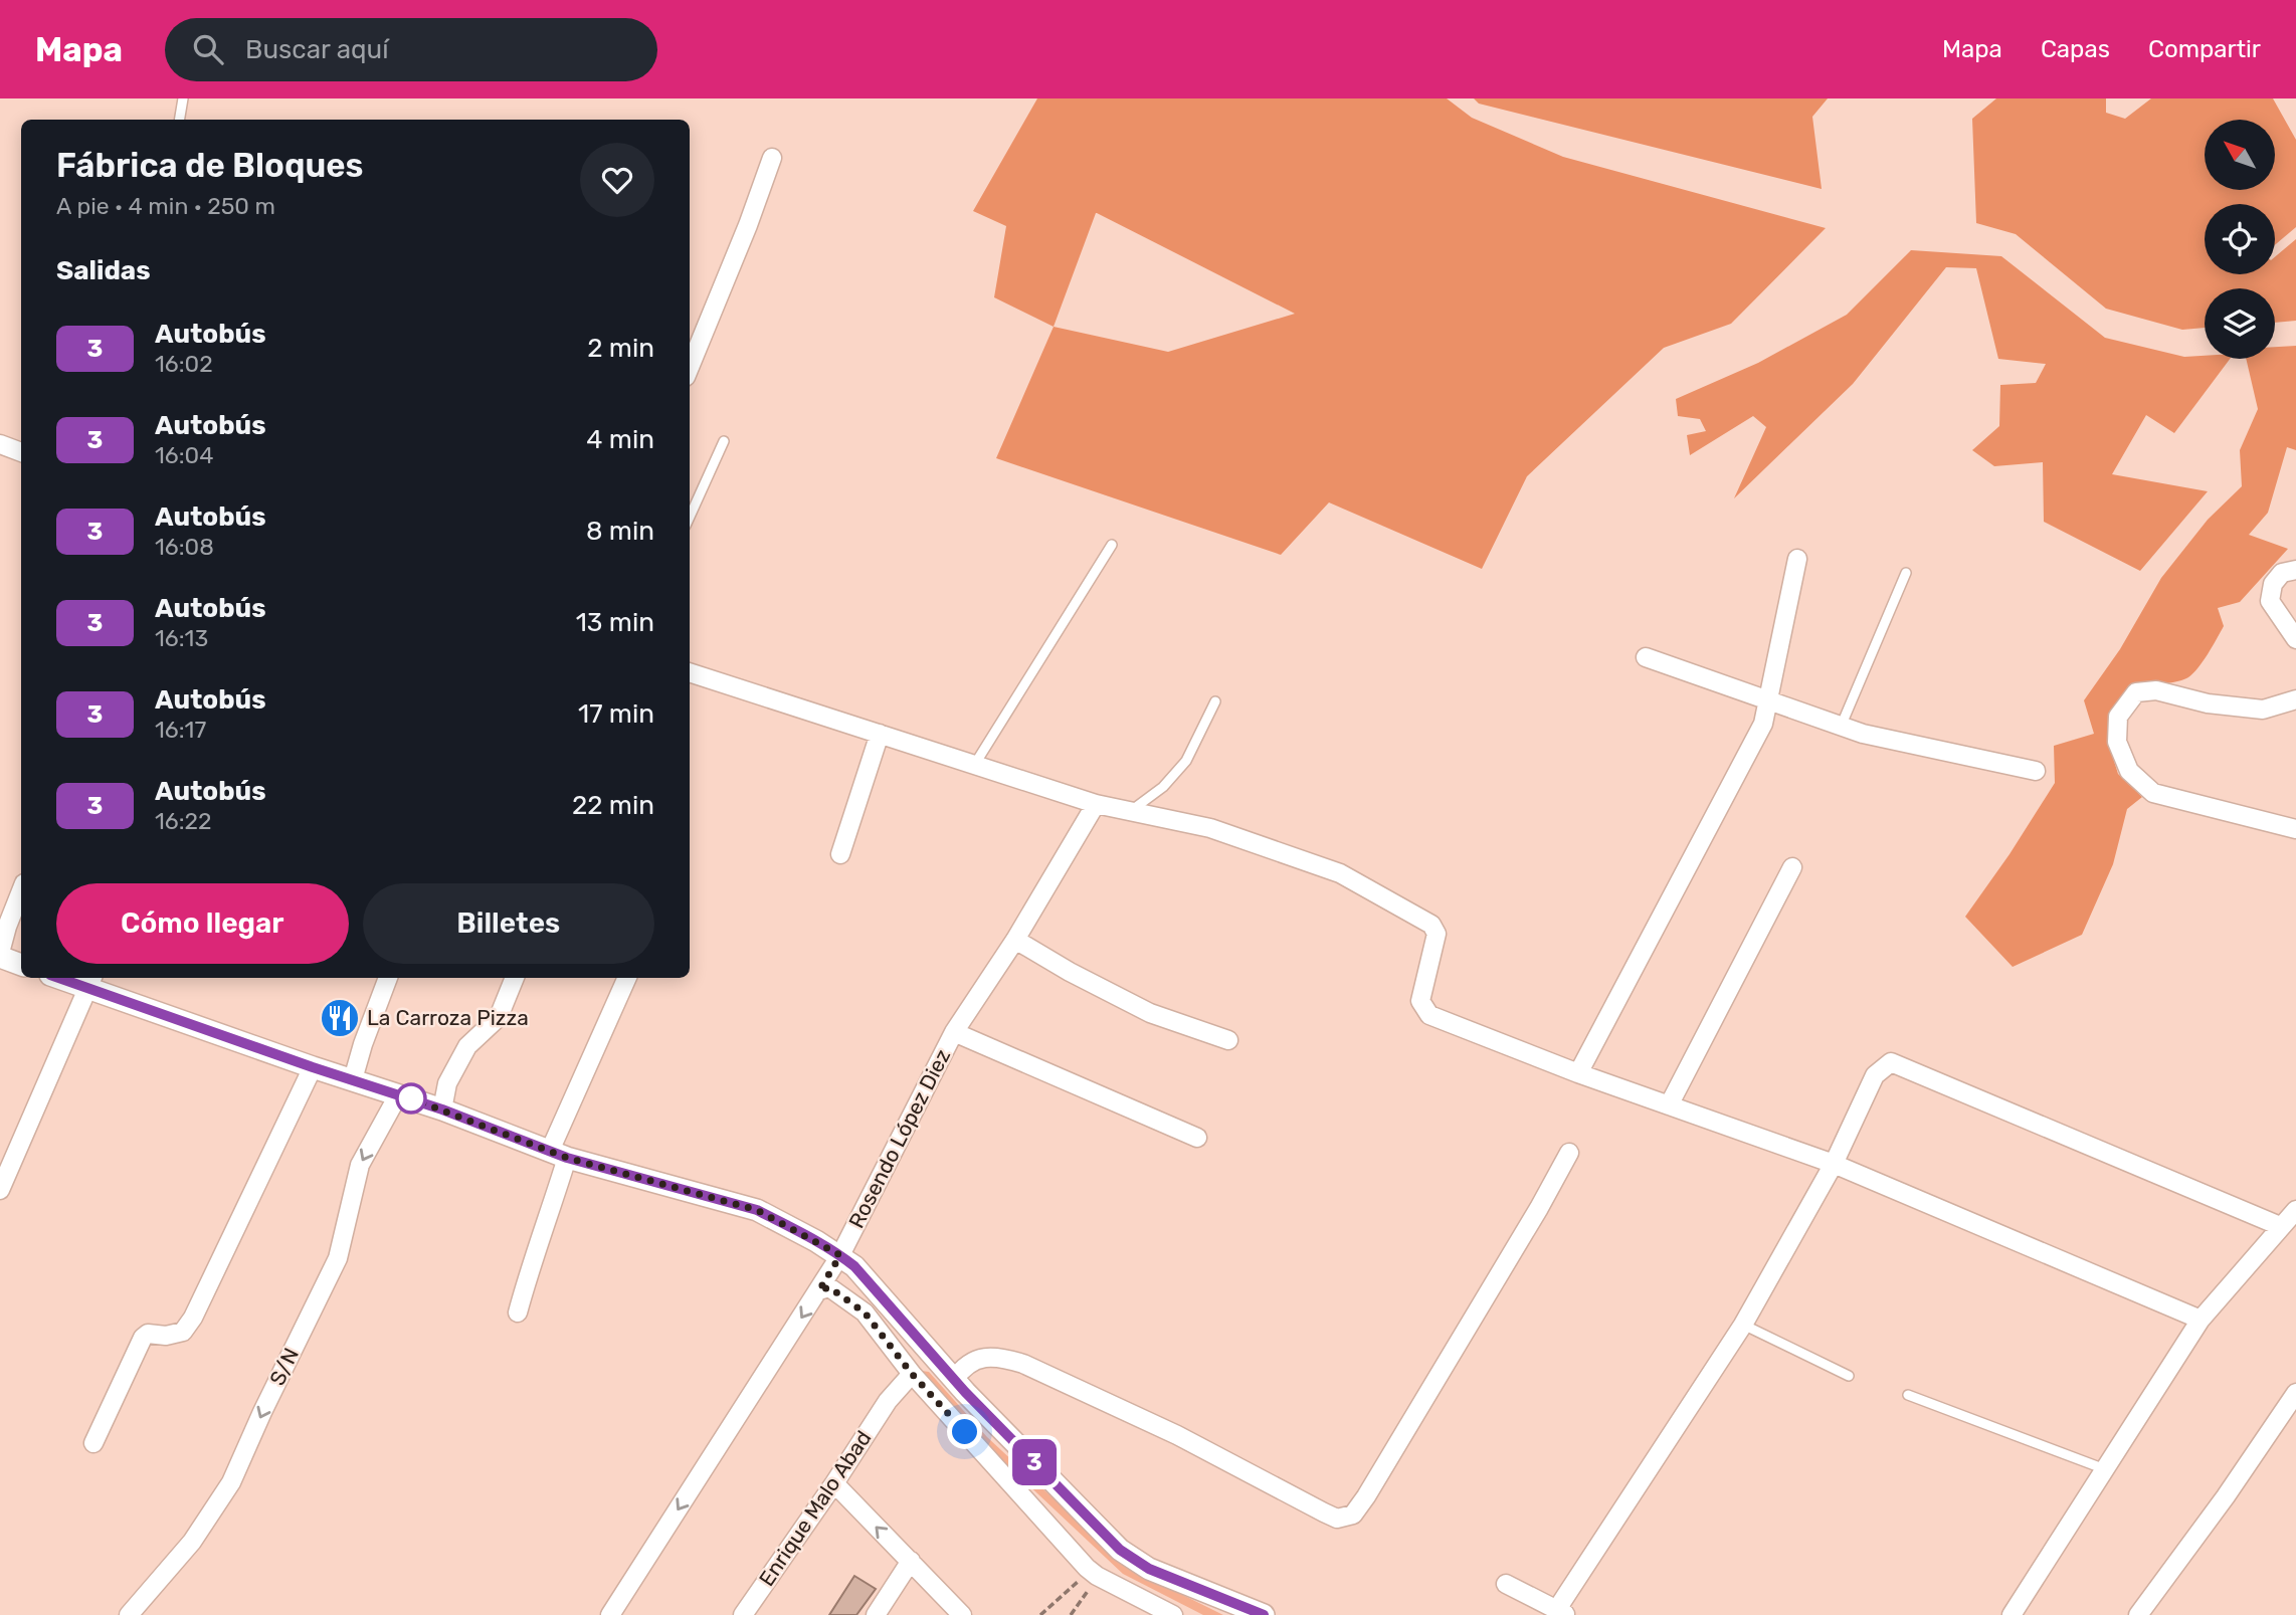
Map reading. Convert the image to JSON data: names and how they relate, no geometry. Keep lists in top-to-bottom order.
{
  "streets": {
    "street": ["Rosendo López Diez", "S/N", "Enrique Malo Abad"]
  },
  "one_way": ["Rosendo López Diez"],
  "places": {
    "restaurant": ["La Carroza Pizza"]
  },
  "lines": ["bus line 3"],
  "north": "top left",
  "page": {
    "header": "Mapa",
    "search": "Buscar aquí",
    "nav": ["Mapa", "Capas", "Compartir"],
    "on_map": "3",
    "heading": [
      ["Fábrica de Bloques", "A pie · 4 min · 250 m"],
      "Salidas"
    ],
    "list": [
      {
        "mark": "3",
        "name": "Autobús",
        "note": "16:02",
        "value": "2 min"
      },
      {
        "mark": "3",
        "name": "Autobús",
        "note": "16:04",
        "value": "4 min"
      },
      {
        "mark": "3",
        "name": "Autobús",
        "note": "16:08",
        "value": "8 min"
      },
      {
        "mark": "3",
        "name": "Autobús",
        "note": "16:13",
        "value": "13 min"
      },
      {
        "mark": "3",
        "name": "Autobús",
        "note": "16:17",
        "value": "17 min"
      },
      {
        "mark": "3",
        "name": "Autobús",
        "note": "16:22",
        "value": "22 min"
      }
    ],
    "buttons": ["Cómo llegar", "Billetes"]
  }
}
